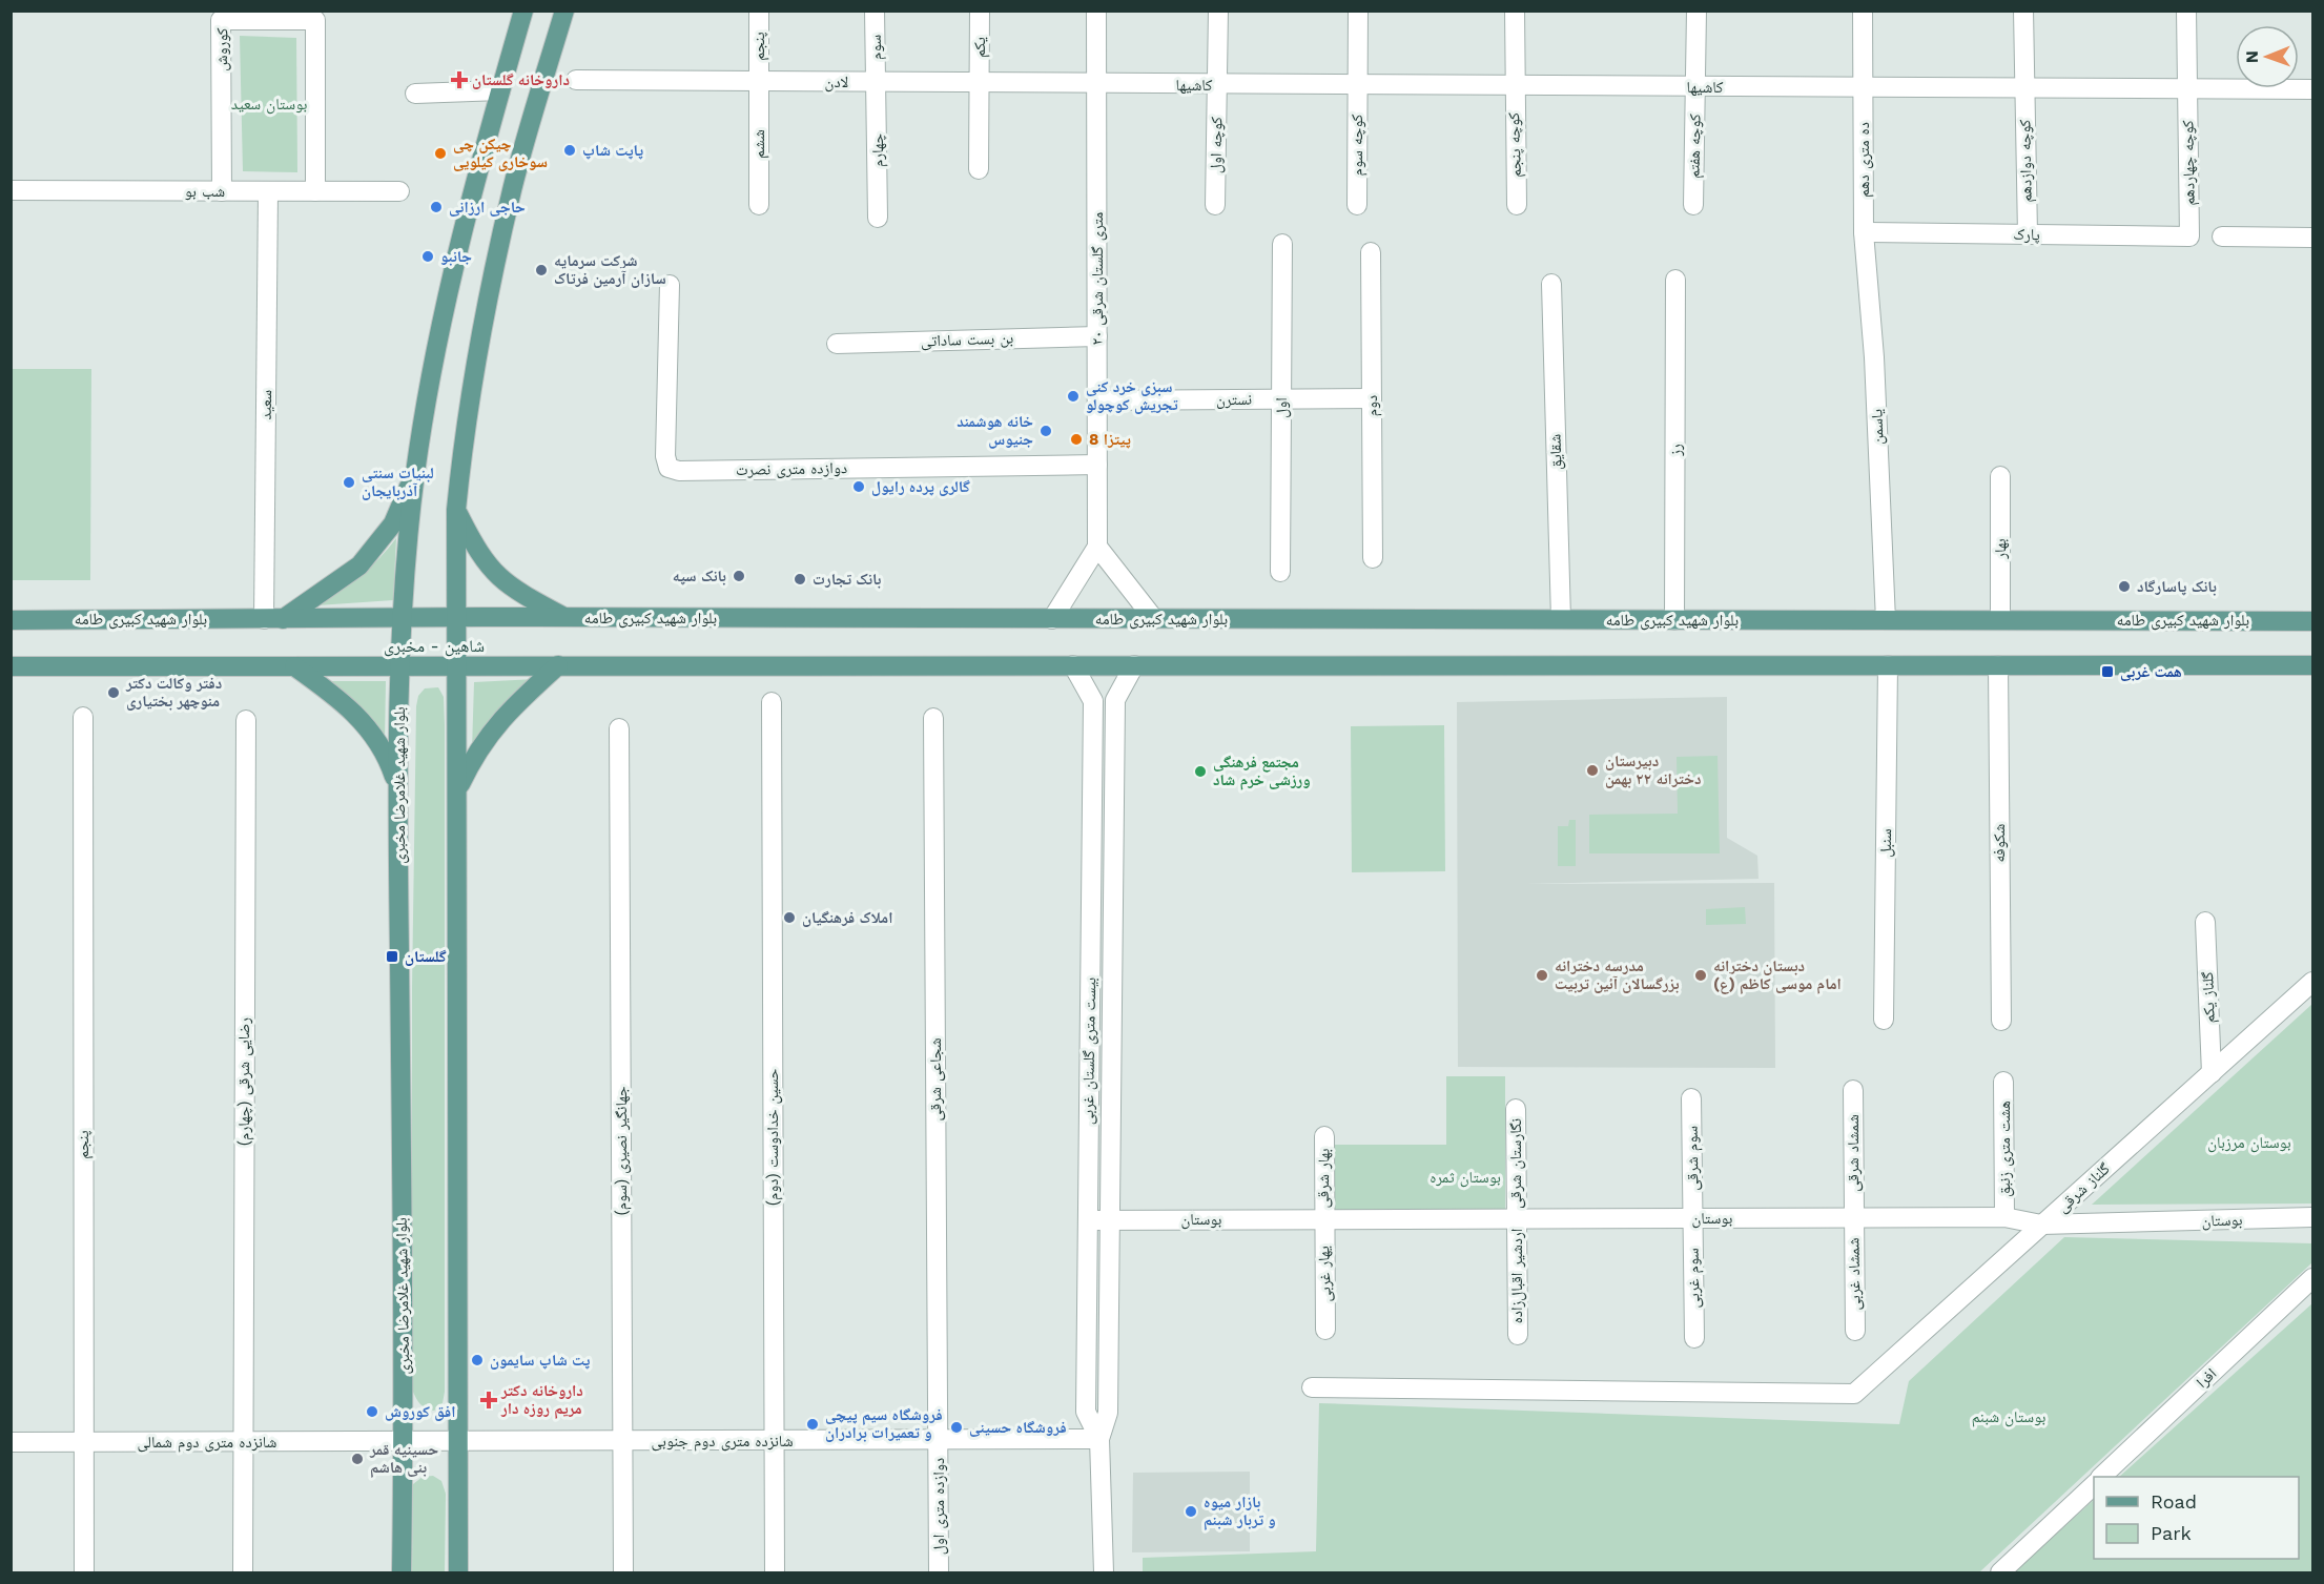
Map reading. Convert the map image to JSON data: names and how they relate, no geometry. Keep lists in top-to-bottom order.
{
  "streets": {
    "main road": ["بلوار شهید کبیری طامه", "بلوار شهید غلامرضا مخبری"],
    "street": [
      "پنجم",
      "سوم",
      "یکم",
      "کوروش",
      "لادن",
      "کاشیها",
      "ششم",
      "کوچه اول",
      "کوچه سوم",
      "کوچه پنجم",
      "کوچه هفتم",
      "چهارم",
      "ده متری دهم",
      "کوچه دوازدهم",
      "کوچه چهاردهم",
      "شب بو",
      "پارک",
      "۲۰ متری گلستان شرقی",
      "بن بست ساداتی",
      "نسترن",
      "سعید",
      "دوم",
      "اول",
      "یاسمن",
      "رز",
      "شقایق",
      "دوازده متری نصرت",
      "بهار",
      "سنبل",
      "شکوفه",
      "گلناز یکم",
      "بیست متری گلستان غربی",
      "شجاعی شرقی",
      "رضایی شرقی (چهارم)",
      "حسین خدادوست (دوم)",
      "هشت متری زنبق",
      "جهانگیر نصیری (سوم)",
      "شمشاد شرقی",
      "سوم شرقی",
      "نگارستان شرقی",
      "بهار شرقی",
      "گلناز شرقی",
      "بوستان",
      "یهار غربی",
      "شمشاد غربی",
      "اردشیر اقبال‌زاده",
      "سوم غربی",
      "افرا",
      "شانزده متری دوم جنوبی",
      "شانزده متری دوم شمالی",
      "دوازده متری اول"
    ]
  },
  "crossings": [
    ["پنجم", "لادن"],
    ["پنجم", "ششم"],
    ["پنجم", "شانزده متری دوم شمالی"],
    ["سوم", "لادن"],
    ["سوم", "چهارم"],
    ["یکم", "لادن"],
    ["کوروش", "شب بو"],
    ["لادن", "کاشیها"],
    ["لادن", "ششم"],
    ["لادن", "چهارم"],
    ["لادن", "۲۰ متری گلستان شرقی"],
    ["کاشیها", "کوچه اول"],
    ["کاشیها", "کوچه سوم"],
    ["کاشیها", "کوچه پنجم"],
    ["کاشیها", "کوچه هفتم"],
    ["کاشیها", "ده متری دهم"],
    ["کاشیها", "کوچه دوازدهم"],
    ["کاشیها", "کوچه چهاردهم"],
    ["کاشیها", "۲۰ متری گلستان شرقی"],
    ["ده متری دهم", "پارک"],
    ["ده متری دهم", "یاسمن"],
    ["کوچه دوازدهم", "پارک"],
    ["کوچه چهاردهم", "پارک"],
    ["شب بو", "سعید"],
    ["پارک", "یاسمن"],
    ["۲۰ متری گلستان شرقی", "بن بست ساداتی"],
    ["۲۰ متری گلستان شرقی", "نسترن"],
    ["۲۰ متری گلستان شرقی", "دوازده متری نصرت"],
    ["نسترن", "دوم"],
    ["نسترن", "اول"],
    ["سعید", "بلوار شهید کبیری طامه"],
    ["یاسمن", "بلوار شهید کبیری طامه"],
    ["رز", "بلوار شهید کبیری طامه"],
    ["شقایق", "بلوار شهید کبیری طامه"],
    ["بهار", "بلوار شهید کبیری طامه"],
    ["بلوار شهید کبیری طامه", "بلوار شهید غلامرضا مخبری"],
    ["بلوار شهید غلامرضا مخبری", "شانزده متری دوم شمالی"],
    ["گلناز یکم", "گلناز شرقی"],
    ["بیست متری گلستان غربی", "بوستان"],
    ["بیست متری گلستان غربی", "شانزده متری دوم جنوبی"],
    ["شجاعی شرقی", "شانزده متری دوم جنوبی"],
    ["شجاعی شرقی", "دوازده متری اول"],
    ["رضایی شرقی (چهارم)", "شانزده متری دوم شمالی"],
    ["حسین خدادوست (دوم)", "شانزده متری دوم جنوبی"],
    ["هشت متری زنبق", "بوستان"],
    ["جهانگیر نصیری (سوم)", "شانزده متری دوم جنوبی"],
    ["شمشاد شرقی", "بوستان"],
    ["شمشاد شرقی", "شمشاد غربی"],
    ["سوم شرقی", "بوستان"],
    ["سوم شرقی", "سوم غربی"],
    ["نگارستان شرقی", "بوستان"],
    ["نگارستان شرقی", "اردشیر اقبال‌زاده"],
    ["بهار شرقی", "بوستان"],
    ["بهار شرقی", "یهار غربی"],
    ["گلناز شرقی", "بوستان"],
    ["بوستان", "یهار غربی"],
    ["بوستان", "شمشاد غربی"],
    ["بوستان", "اردشیر اقبال‌زاده"],
    ["بوستان", "سوم غربی"],
    ["شانزده متری دوم جنوبی", "شانزده متری دوم شمالی"],
    ["شانزده متری دوم جنوبی", "دوازده متری اول"]
  ],
  "districts": ["شاهین - مخبری"],
  "parks": [
    "بوستان سعید",
    "بوستان مرزبان",
    "بوستان ثمره",
    "بوستان شبنم"
  ],
  "places": {
    "health": ["داروخانه گلستان", "داروخانه دکتر مریم روزه دار"],
    "other": [
      "پاپت شاپ",
      "چیکن چی سوخاری کیلویی",
      "حاجی ارزانی",
      "جانبو",
      "شرکت سرمایه سازان آرمین فرتاک",
      "سبزی خرد کنی تجریش کوچولو",
      "خانه هوشمند جنیوس",
      "پیتزا 8",
      "لبنیات سنتی آذربایجان",
      "گالری پرده رایول",
      "بانک سپه",
      "بانک تجارت",
      "بانک پاسارگاد",
      "دفتر وکالت دکتر منوچهر بختیاری",
      "دبیرستان دخترانه ۲۲ بهمن",
      "مجتمع فرهنگی ورزشی خرم شاد",
      "املاک فرهنگیان",
      "مدرسه دخترانه بزرگسالان آئین تربیت",
      "دبستان دخترانه امام موسی کاظم (ع)",
      "پت شاپ سایمون",
      "افق کوروش",
      "فروشگاه سیم پیچی و تعمیرات برادران",
      "فروشگاه حسینی",
      "حسینیه قمر بنی هاشم",
      "بازار میوه و تربار شبنم"
    ],
    "transit": ["همت غربی", "گلستان"]
  },
  "legend": ["Road", "Park"],
  "north": "left"
}
